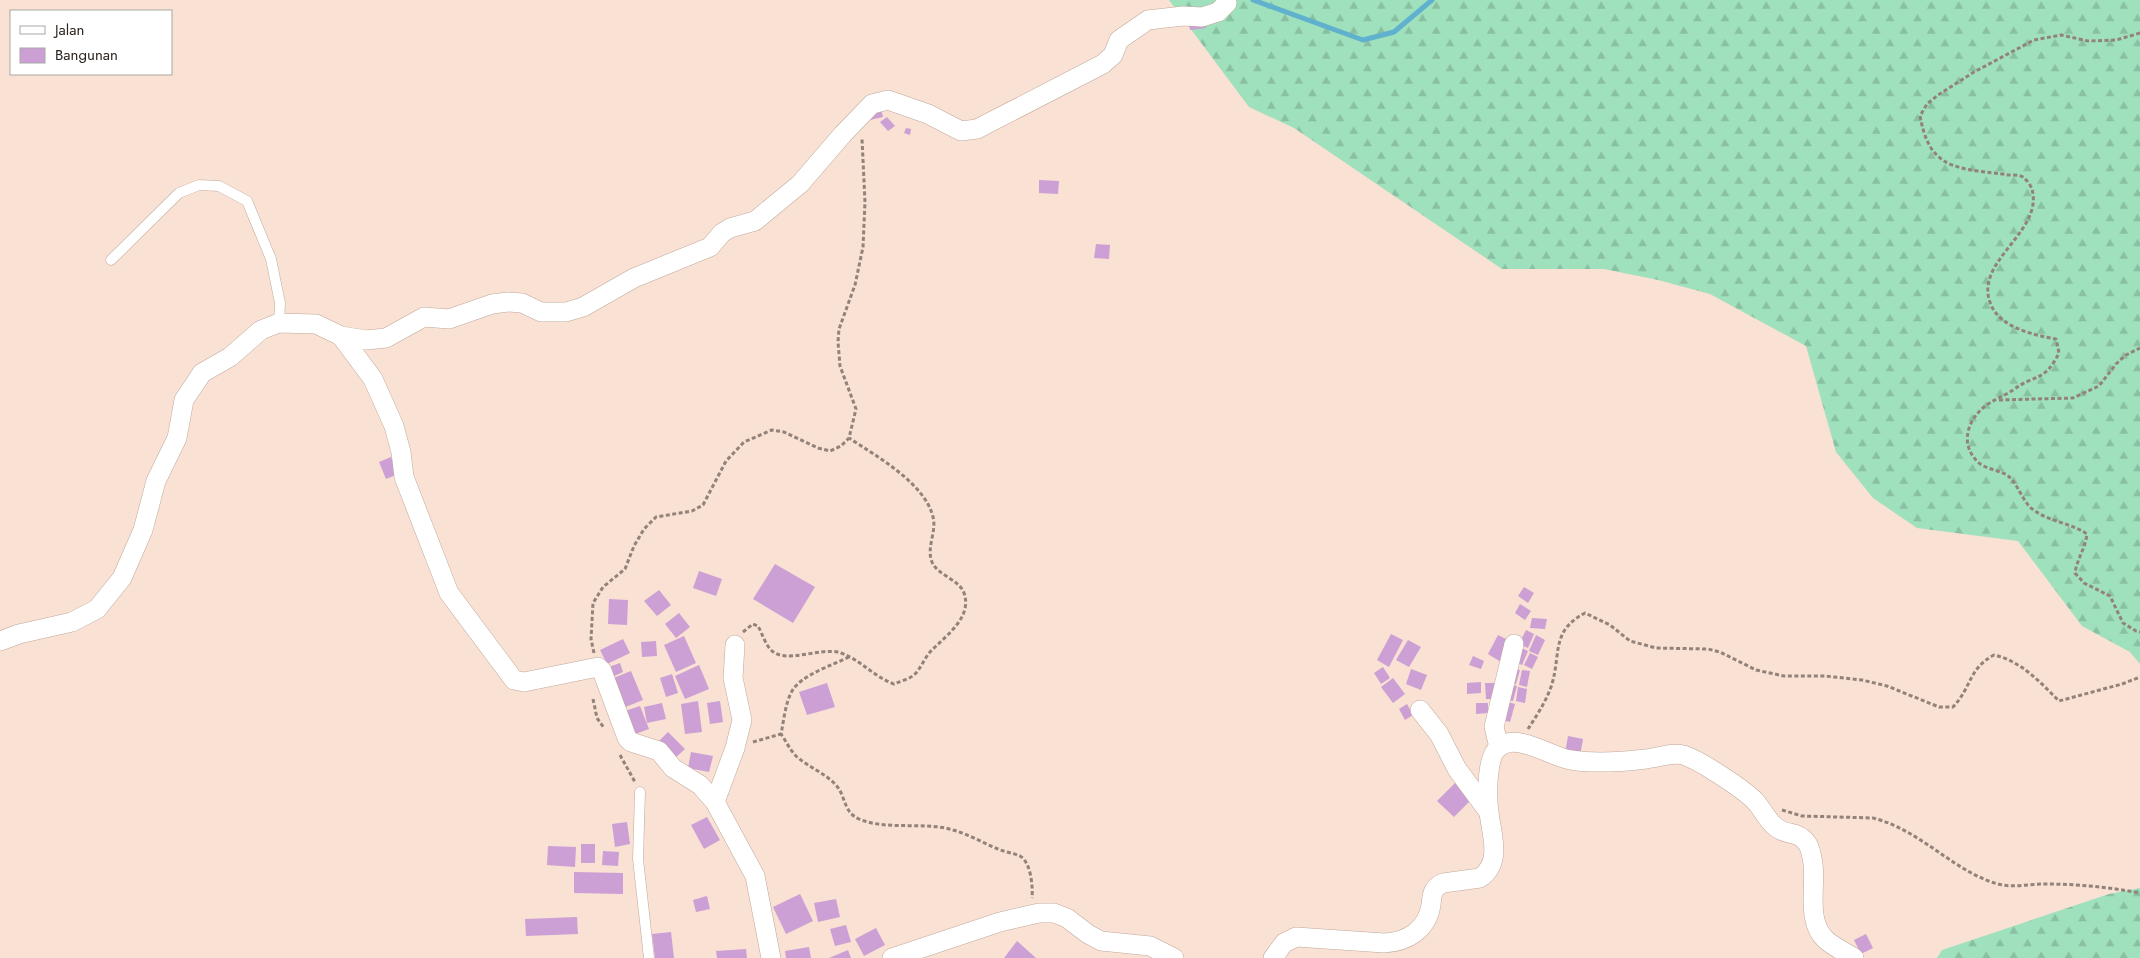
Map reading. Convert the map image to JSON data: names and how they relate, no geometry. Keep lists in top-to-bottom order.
{
  "legend": ["Jalan", "Bangunan"]
}
